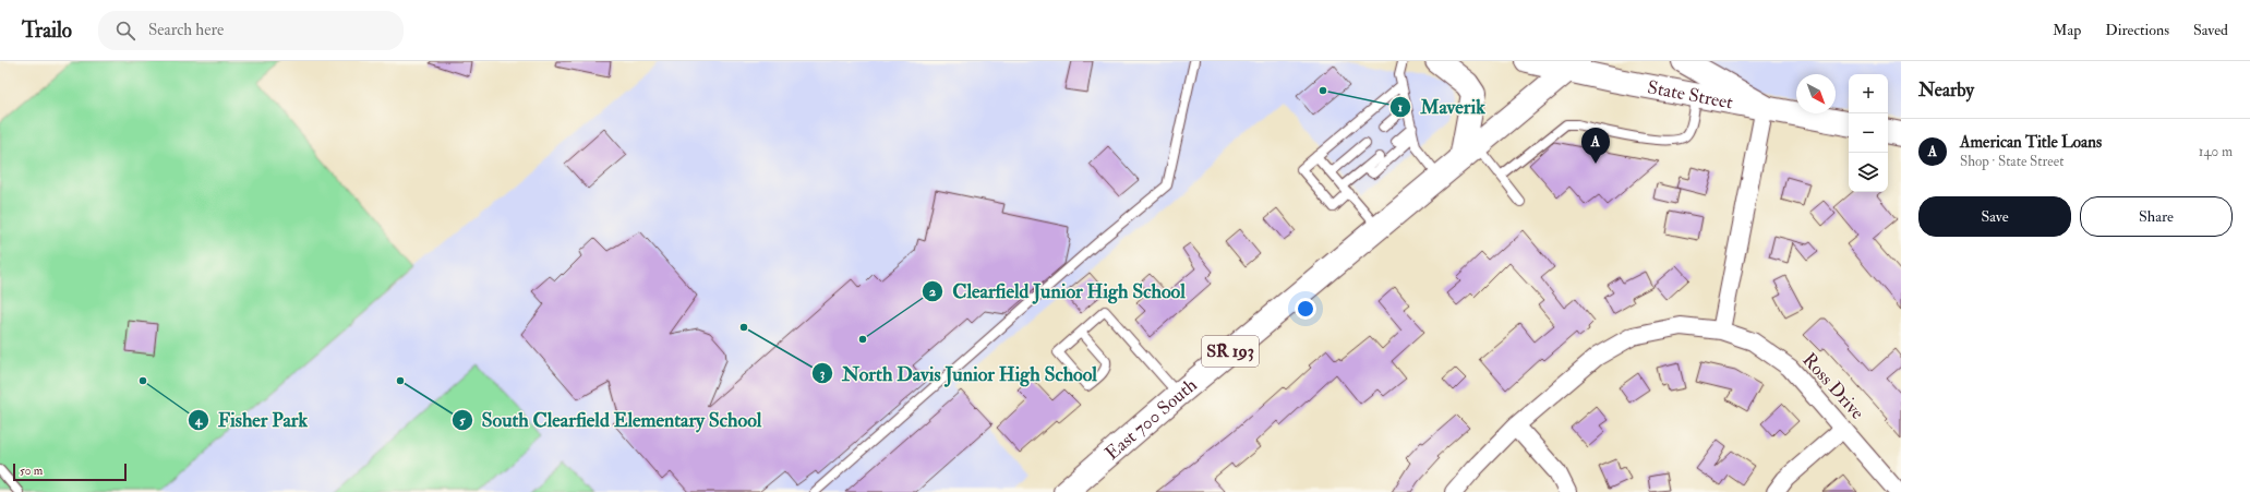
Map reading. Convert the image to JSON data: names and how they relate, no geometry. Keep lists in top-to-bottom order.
{
  "streets": {
    "main road": ["State Street", "SR 193", "East 700 South"],
    "street": ["Ross Drive"]
  },
  "crossings": [
    ["State Street", "SR 193"],
    ["SR 193", "East 700 South"]
  ],
  "places": [
    "Maverik",
    "North Davis Junior High School",
    "Clearfield Junior High School",
    "Fisher Park",
    "South Clearfield Elementary School"
  ],
  "scale_bar": "50 m",
  "north": "bottom right",
  "page": {
    "header": "Trailo",
    "search": "Search here",
    "nav": ["Map", "Directions", "Saved"],
    "heading": "Nearby",
    "map_buttons": ["+", "−"],
    "list": [
      {
        "mark": "A",
        "name": "American Title Loans",
        "note": "Shop · State Street",
        "value": "140 m"
      }
    ],
    "pins": "A",
    "buttons": ["Save", "Share"],
    "scale": "50 m"
  }
}
